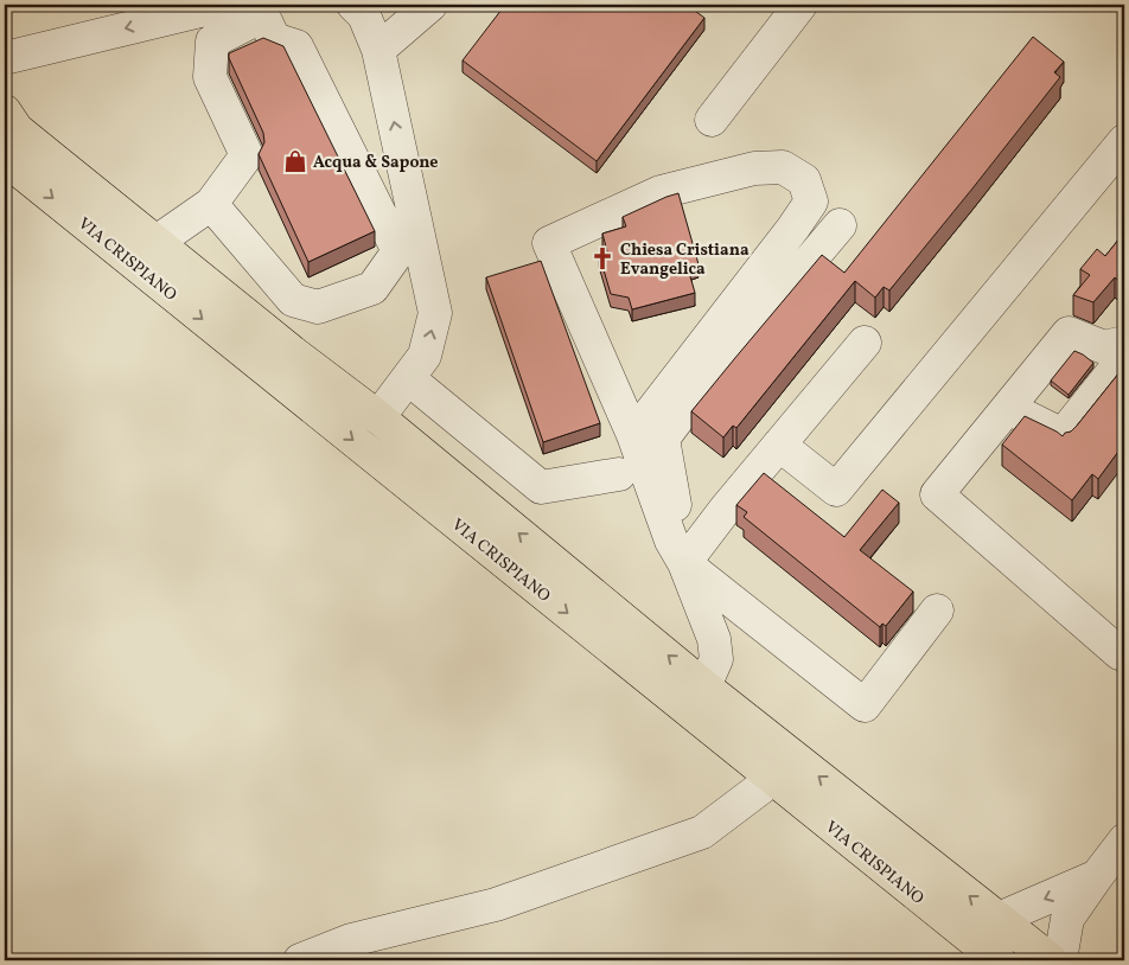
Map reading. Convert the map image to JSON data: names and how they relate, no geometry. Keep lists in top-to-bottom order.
{
  "streets": {
    "main road": ["VIA CRISPIANO"]
  },
  "places": {
    "shop": ["Acqua & Sapone"],
    "church": ["Chiesa Cristiana Evangelica"]
  }
}
